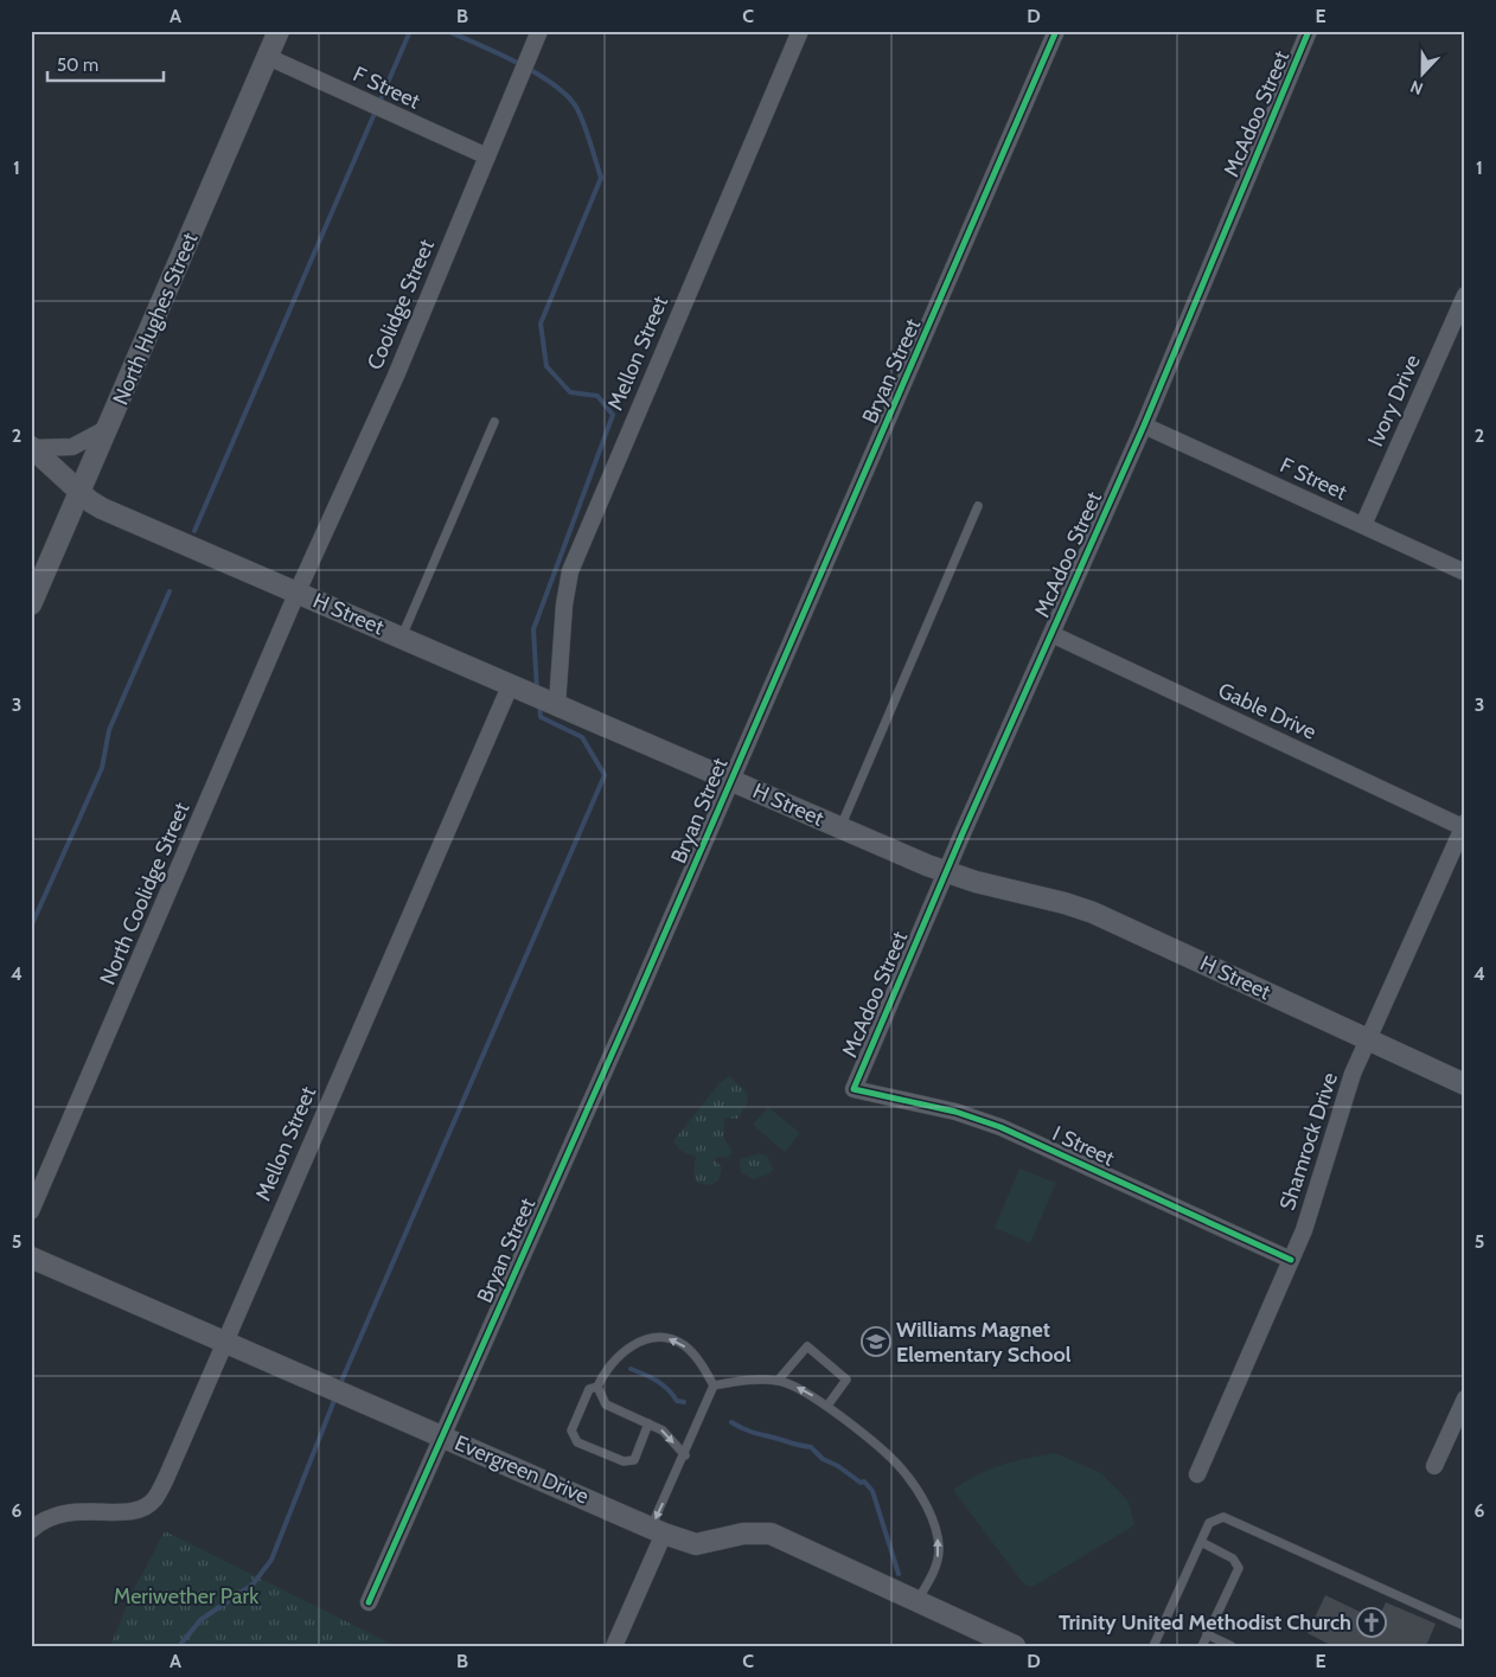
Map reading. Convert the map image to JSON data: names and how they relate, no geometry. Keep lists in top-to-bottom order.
{
  "streets": {
    "street": [
      "F Street",
      "McAdoo Street",
      "Coolidge Street",
      "North Hughes Street",
      "Mellon Street",
      "Bryan Street",
      "Ivory Drive",
      "H Street",
      "Gable Drive",
      "North Coolidge Street",
      "Shamrock Drive",
      "I Street",
      "Evergreen Drive"
    ]
  },
  "crossings": [
    ["F Street", "McAdoo Street"],
    ["F Street", "Coolidge Street"],
    ["F Street", "North Hughes Street"],
    ["F Street", "Ivory Drive"],
    ["McAdoo Street", "H Street"],
    ["McAdoo Street", "Gable Drive"],
    ["McAdoo Street", "I Street"],
    ["Coolidge Street", "H Street"],
    ["Coolidge Street", "North Coolidge Street"],
    ["North Hughes Street", "H Street"],
    ["Mellon Street", "H Street"],
    ["Mellon Street", "Evergreen Drive"],
    ["Bryan Street", "H Street"],
    ["Bryan Street", "Evergreen Drive"],
    ["H Street", "North Coolidge Street"],
    ["H Street", "Shamrock Drive"],
    ["Gable Drive", "Shamrock Drive"],
    ["Shamrock Drive", "I Street"]
  ],
  "parks": ["Meriwether Park"],
  "places": {
    "school or university": ["Williams Magnet Elementary School"],
    "church": ["Trinity United Methodist Church"]
  },
  "scale_bar": "50 m",
  "north": "bottom",
  "grid": {
    "columns": [
      "A",
      "B",
      "C",
      "D",
      "E"
    ],
    "rows": [
      "1",
      "2",
      "3",
      "4",
      "5",
      "6"
    ]
  }
}
